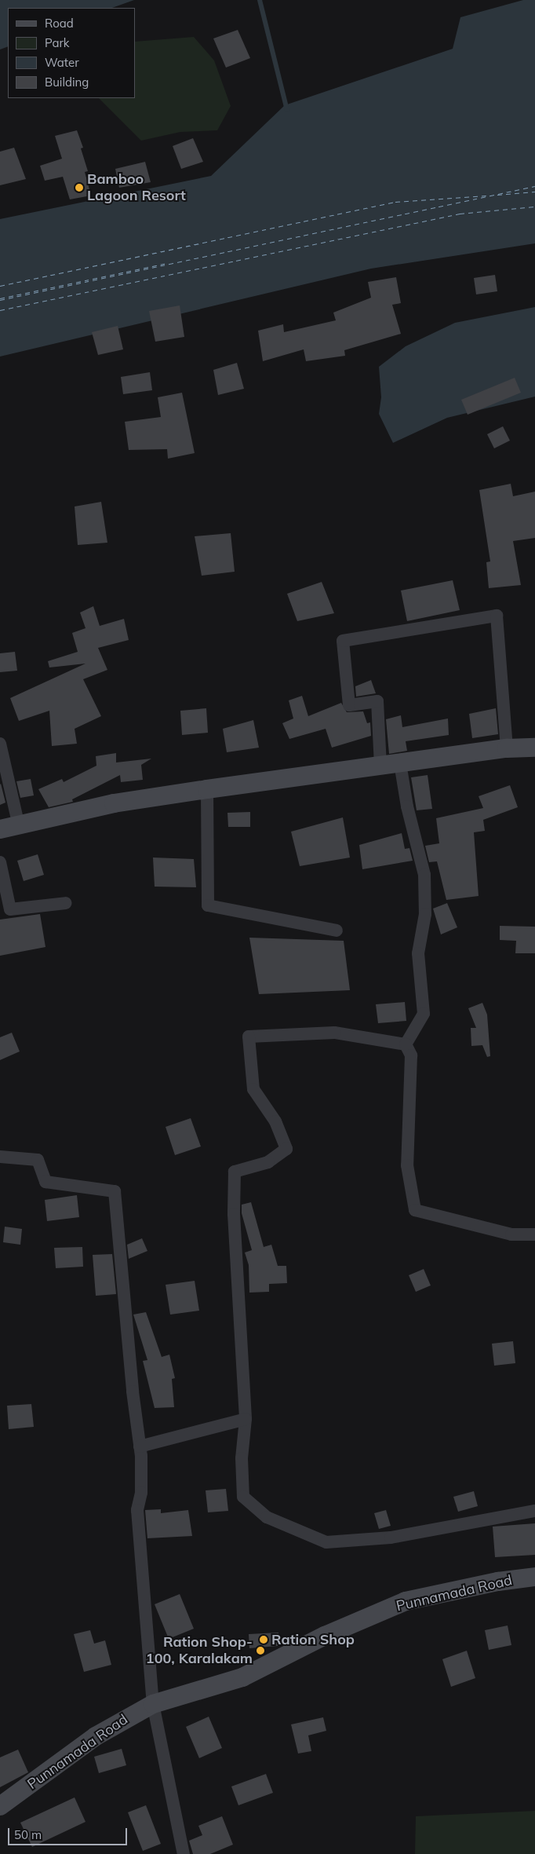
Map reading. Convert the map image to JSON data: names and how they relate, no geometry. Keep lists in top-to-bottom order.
{
  "streets": {
    "main road": ["Punnamada Road"]
  },
  "places": ["Bamboo Lagoon Resort", "Ration Shop", "Ration Shop- 100, Karalakam"],
  "legend": [
    "Road",
    "Park",
    "Water",
    "Building"
  ],
  "scale_bar": "50 m"
}
